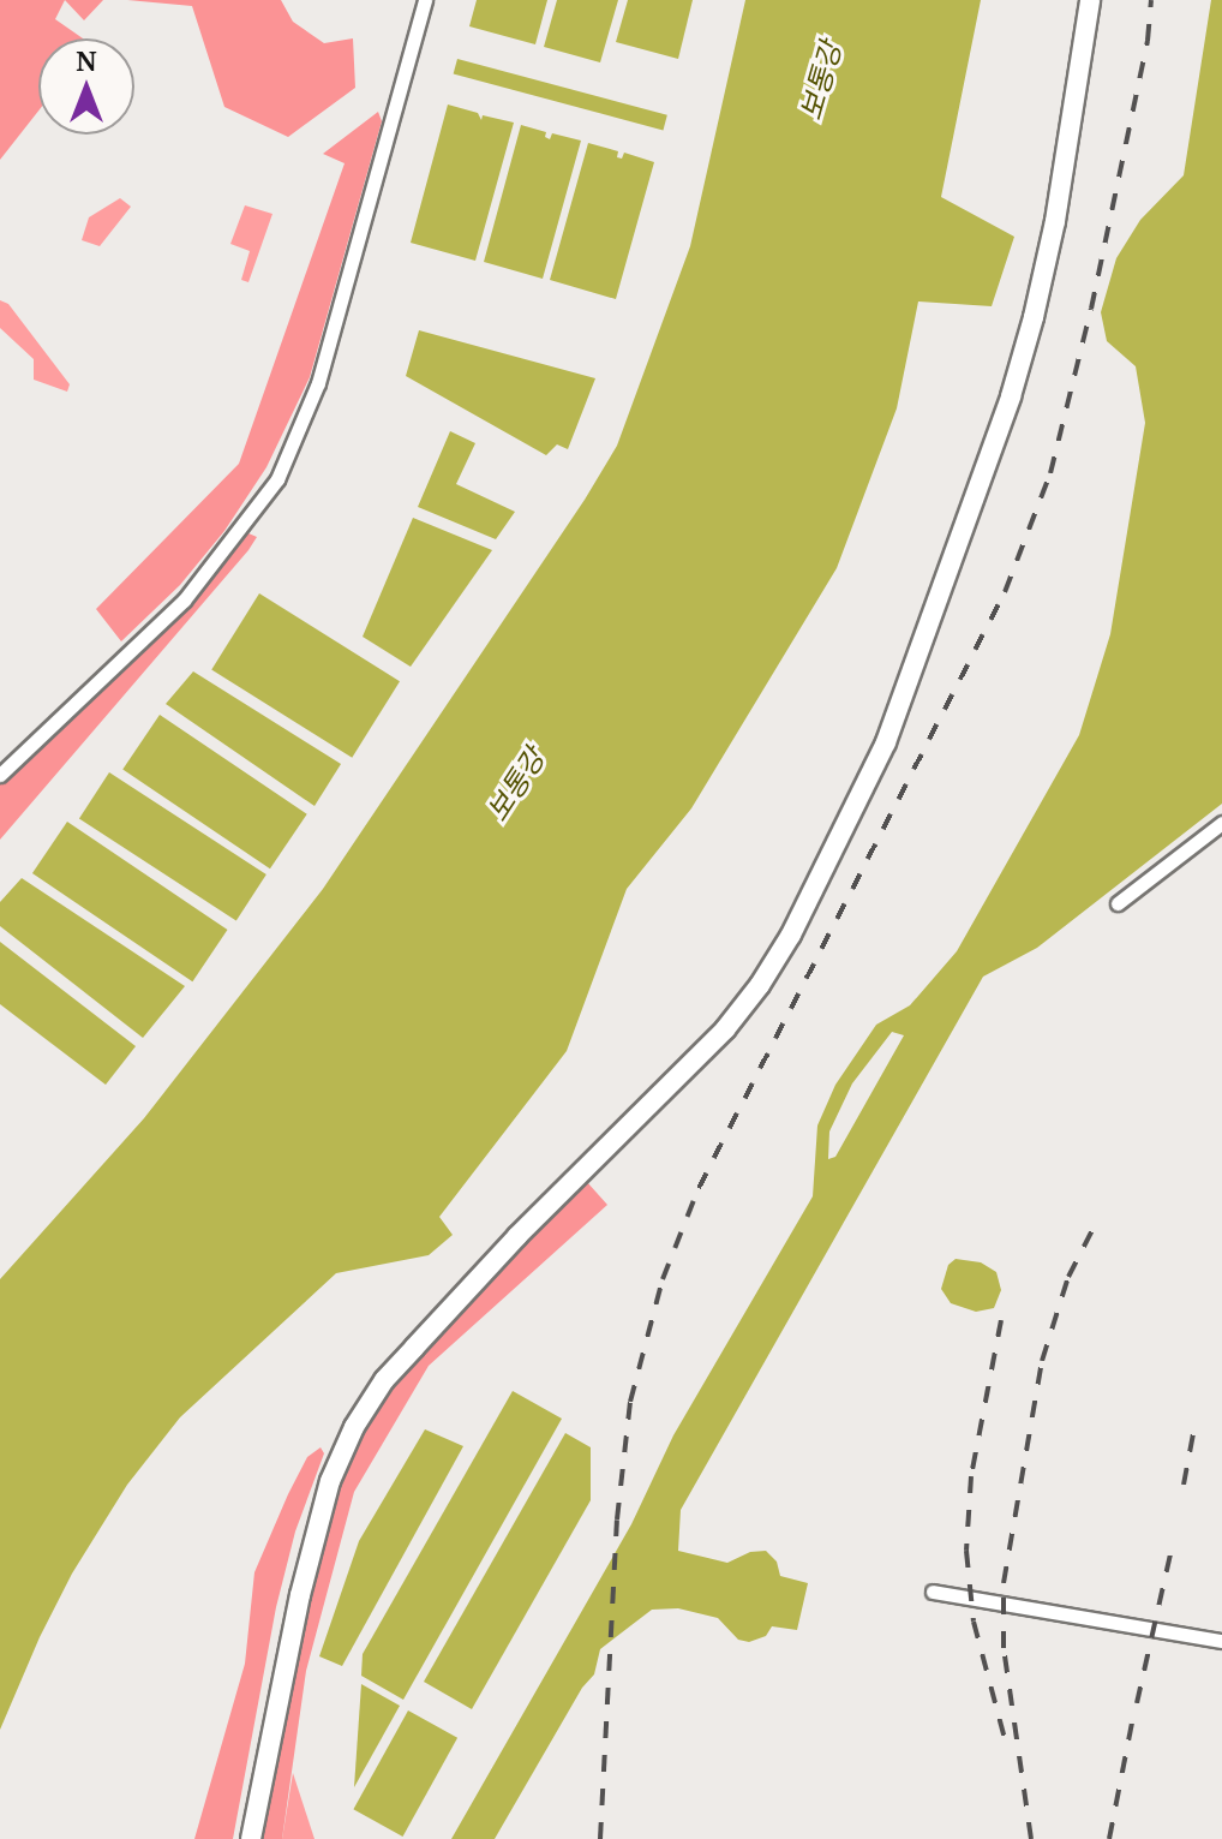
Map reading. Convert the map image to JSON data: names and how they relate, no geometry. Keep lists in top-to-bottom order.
{
  "water": ["보통강"],
  "north": "top"
}
